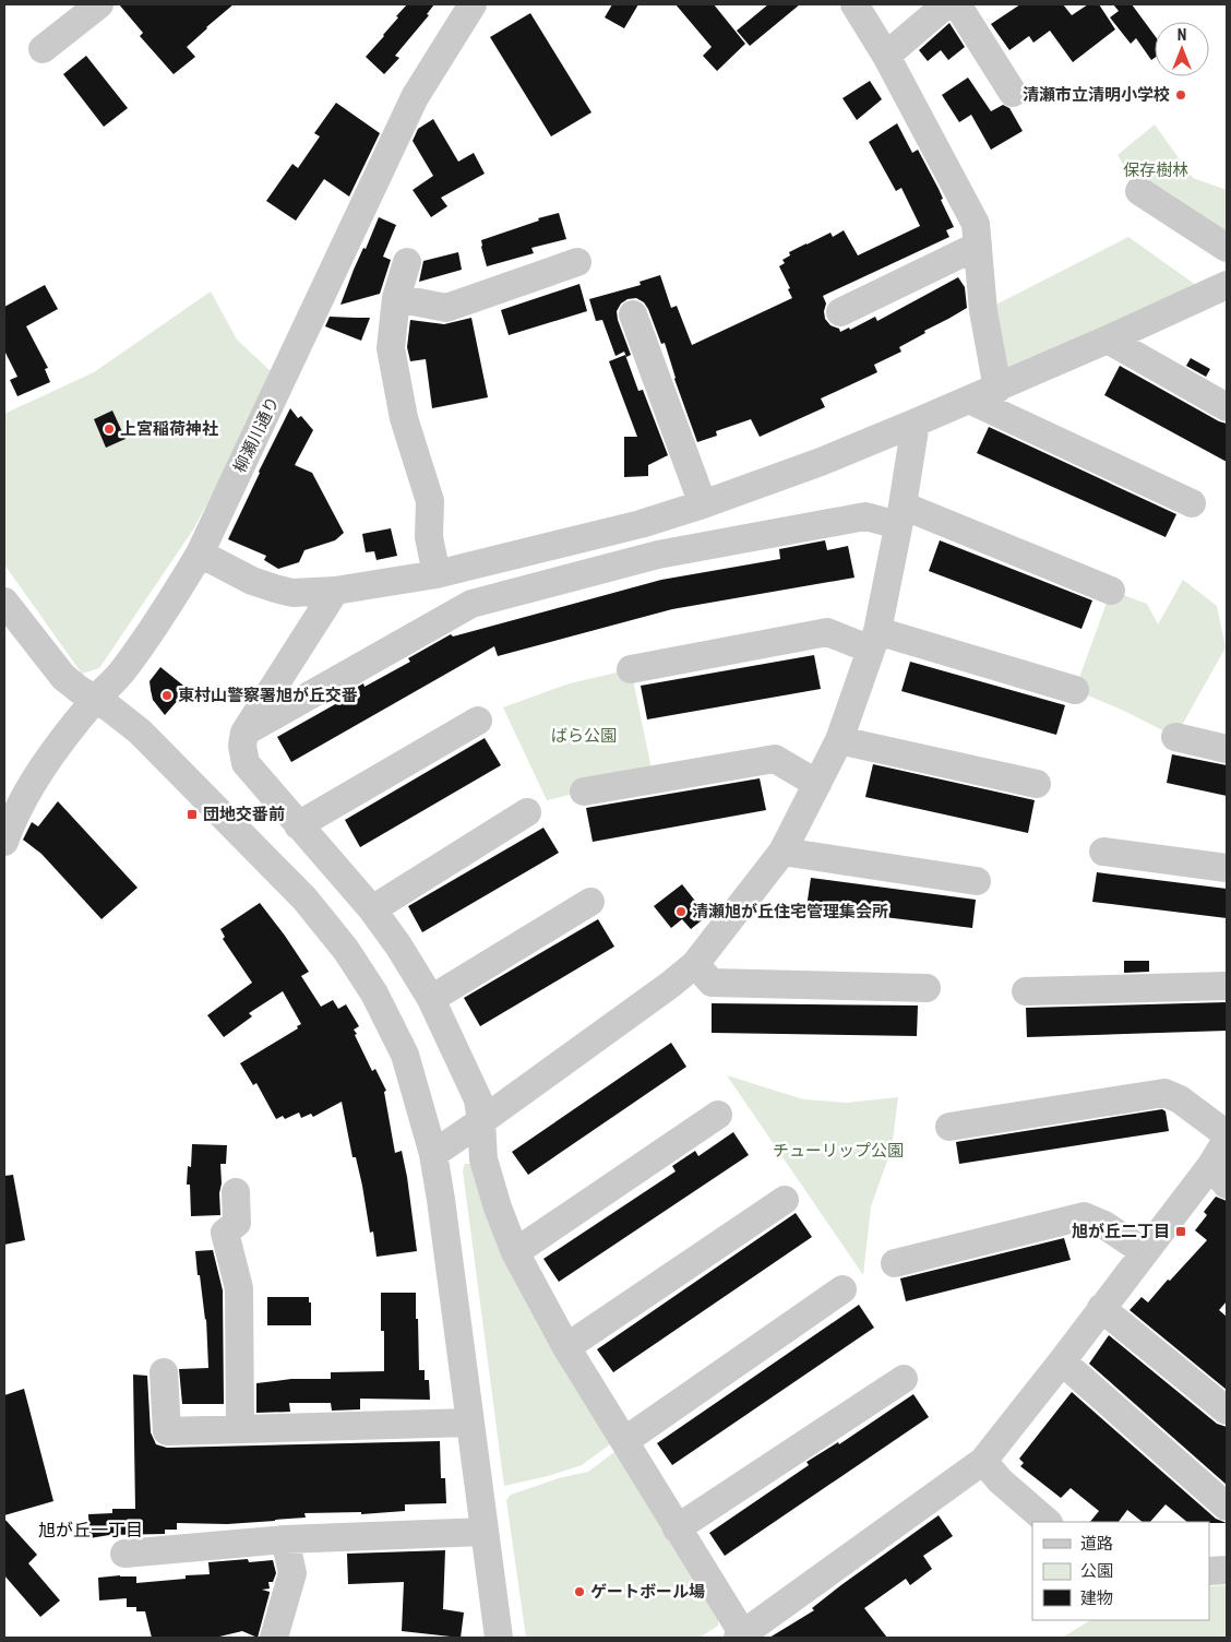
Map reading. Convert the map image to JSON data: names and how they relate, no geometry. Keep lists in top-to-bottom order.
{
  "streets": {
    "street": ["柳瀬川通り"]
  },
  "districts": ["旭が丘一丁目"],
  "parks": ["保存樹林", "ばら公園", "チューリップ公園"],
  "places": {
    "other": [
      "清瀬市立清明小学校",
      "上宮稲荷神社",
      "東村山警察署旭が丘交番",
      "清瀬旭が丘住宅管理集会所",
      "ゲートボール場"
    ],
    "transit": ["団地交番前", "旭が丘二丁目"]
  },
  "legend": ["道路", "公園", "建物"],
  "north": "top"
}
